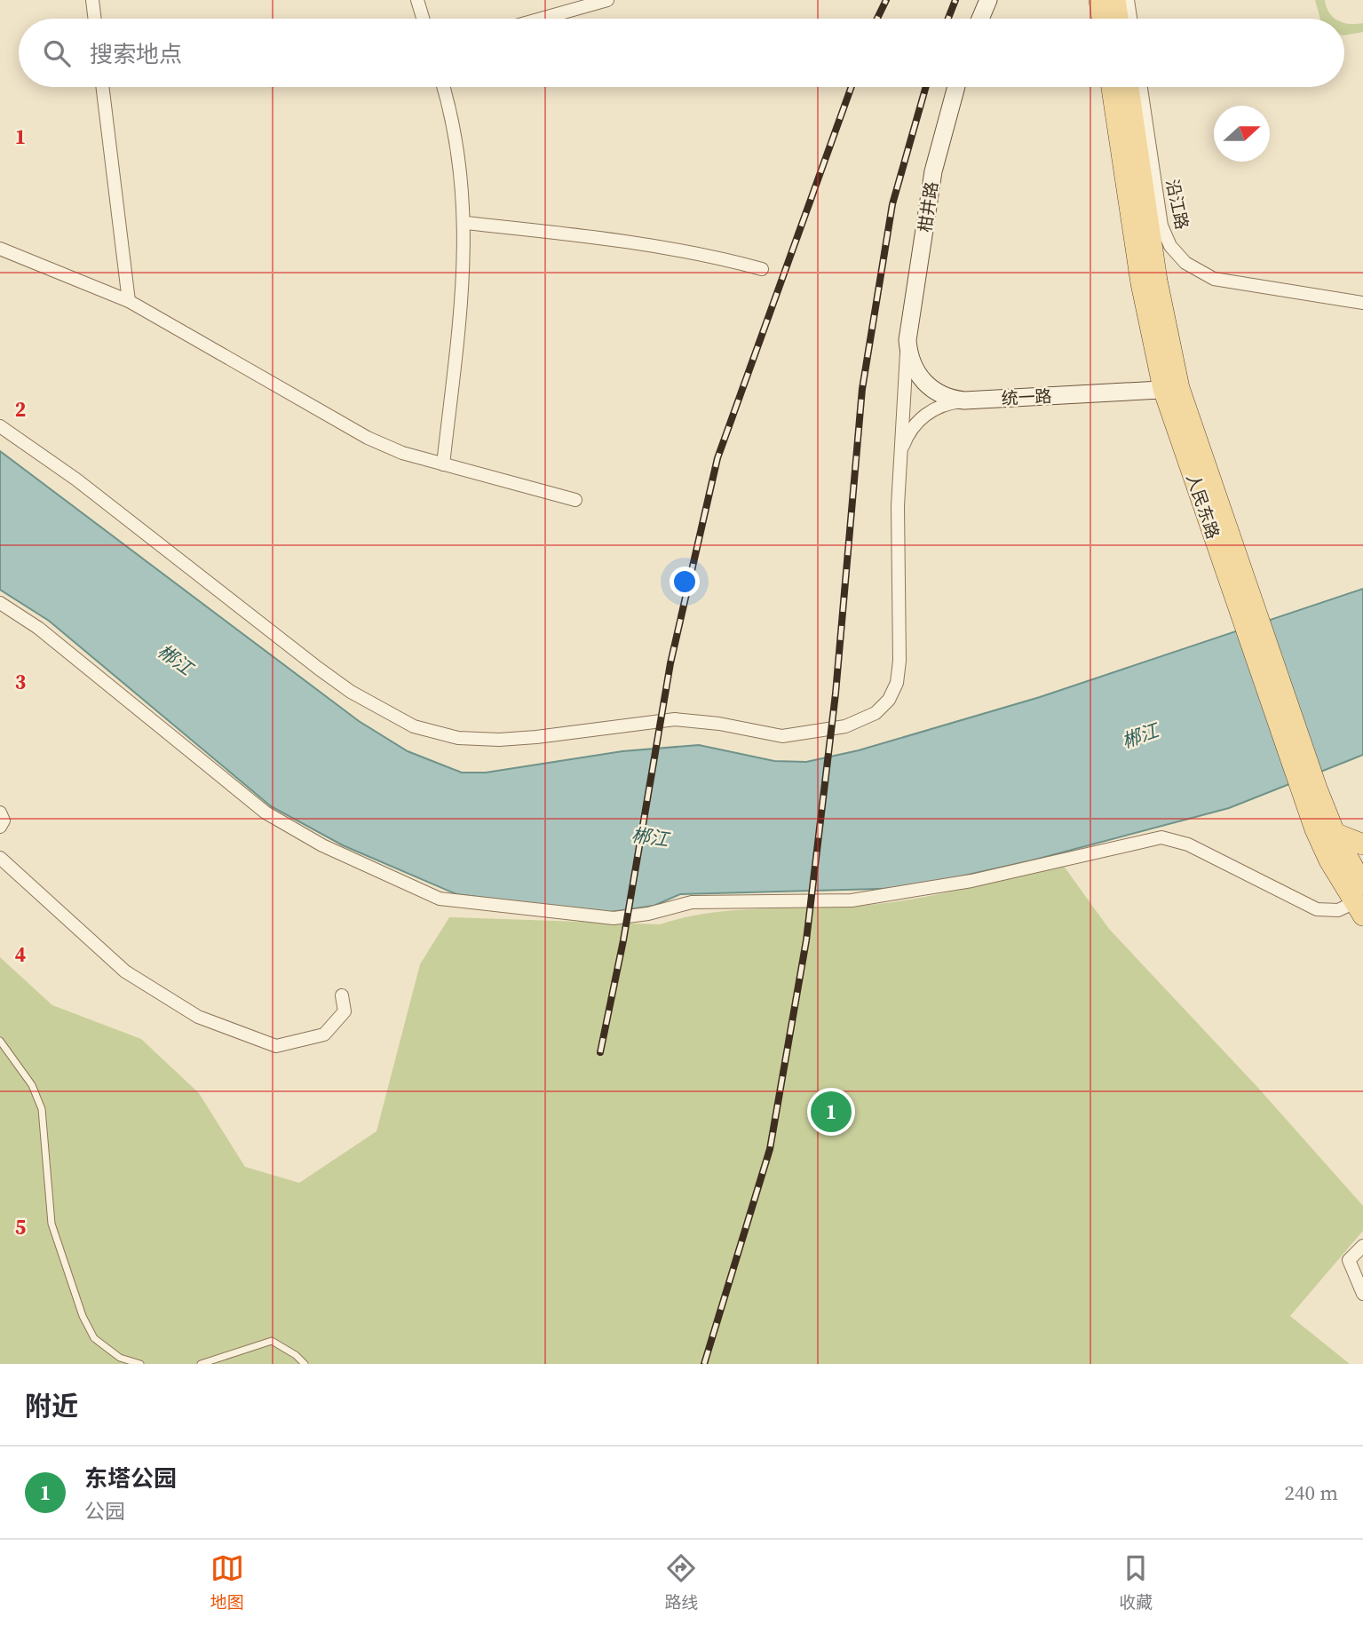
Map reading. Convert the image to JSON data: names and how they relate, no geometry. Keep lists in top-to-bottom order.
{
  "streets": {
    "main road": ["人民东路"],
    "street": ["沿江路", "柑井路", "统一路"]
  },
  "crossings": [
    ["柑井路", "统一路"],
    ["统一路", "人民东路"]
  ],
  "water": ["郴江"],
  "north": "right",
  "page": {
    "search": "搜索地点",
    "pins": "1",
    "heading": "附近",
    "list": [
      {
        "mark": "1",
        "name": "东塔公园",
        "note": "公园",
        "value": "240 m"
      }
    ],
    "nav": ["地图", "路线", "收藏"]
  },
  "grid": {
    "rows": [
      "1",
      "2",
      "3",
      "4",
      "5"
    ]
  }
}
